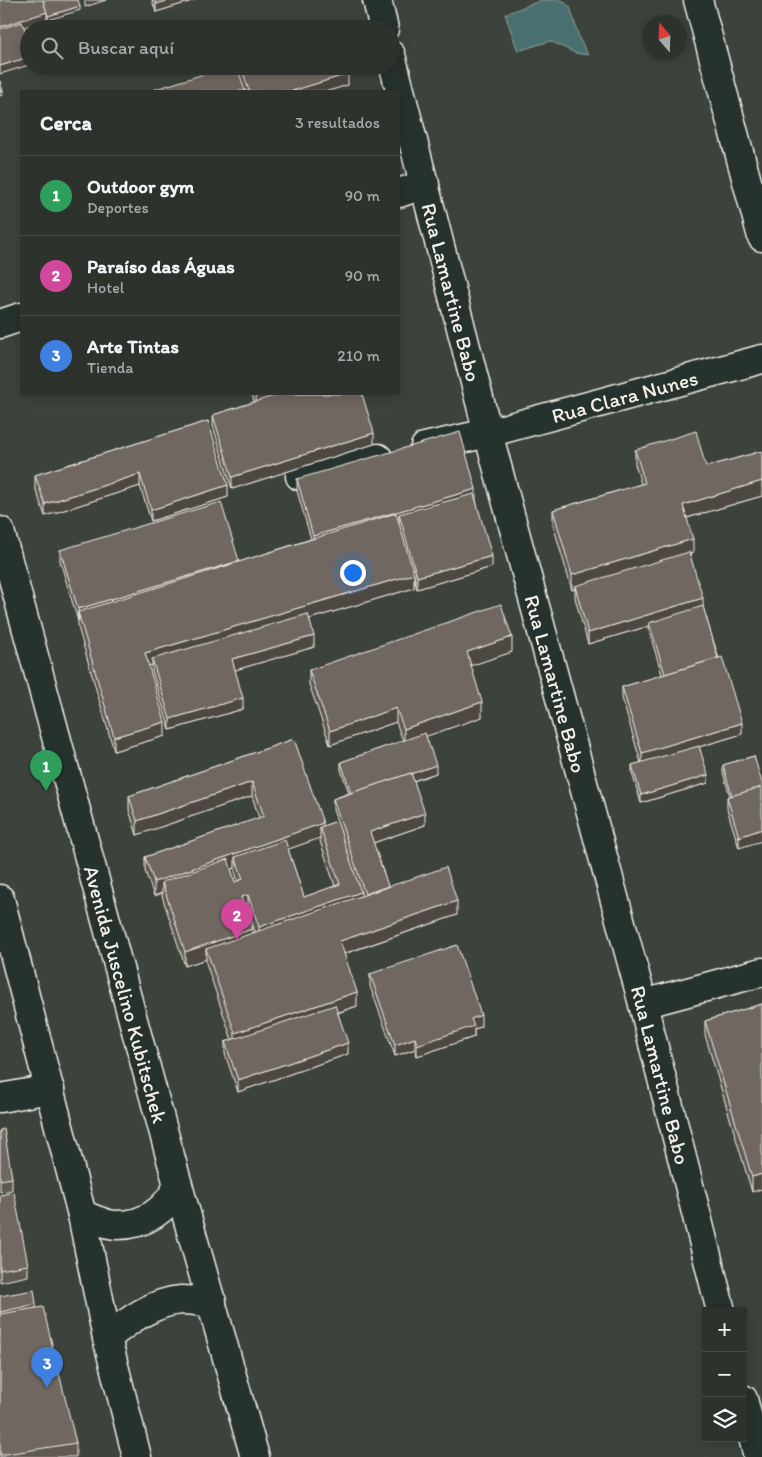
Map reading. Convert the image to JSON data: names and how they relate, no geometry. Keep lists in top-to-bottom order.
{
  "streets": {
    "street": ["Rua Lamartine Babo", "Rua Clara Nunes", "Avenida Juscelino Kubitschek"]
  },
  "crossings": [
    ["Rua Lamartine Babo", "Rua Clara Nunes"]
  ],
  "north": "top",
  "page": {
    "search": "Buscar aquí",
    "heading": ["Cerca", "3 resultados"],
    "list": [
      {
        "mark": "1",
        "name": "Outdoor gym",
        "note": "Deportes",
        "value": "90 m"
      },
      {
        "mark": "2",
        "name": "Paraíso das Águas",
        "note": "Hotel",
        "value": "90 m"
      },
      {
        "mark": "3",
        "name": "Arte Tintas",
        "note": "Tienda",
        "value": "210 m"
      }
    ],
    "pins": ["1", "2", "3"],
    "map_buttons": ["+", "−"]
  }
}
